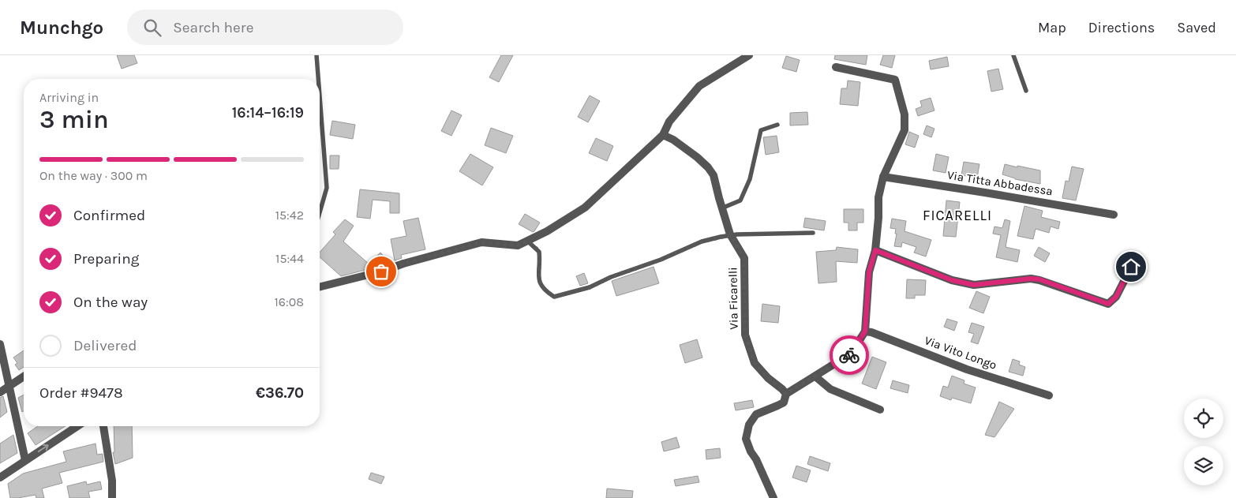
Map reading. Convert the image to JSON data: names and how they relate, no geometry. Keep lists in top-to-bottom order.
{
  "streets": {
    "street": ["Via Titta Abbadessa", "Via Ficarelli", "Via Vito Longo"]
  },
  "districts": ["FICARELLI"],
  "page": {
    "header": "Munchgo",
    "search": "Search here",
    "nav": ["Map", "Directions", "Saved"],
    "heading": ["3 min", "Arriving in", "16:14–16:19"],
    "panel": ["Order #9478", "€36.70"],
    "bar": "On the way · 300 m",
    "list": [
      ["Confirmed", "15:42"],
      ["Preparing", "15:44"],
      ["On the way", "16:08"],
      "Delivered"
    ]
  }
}
